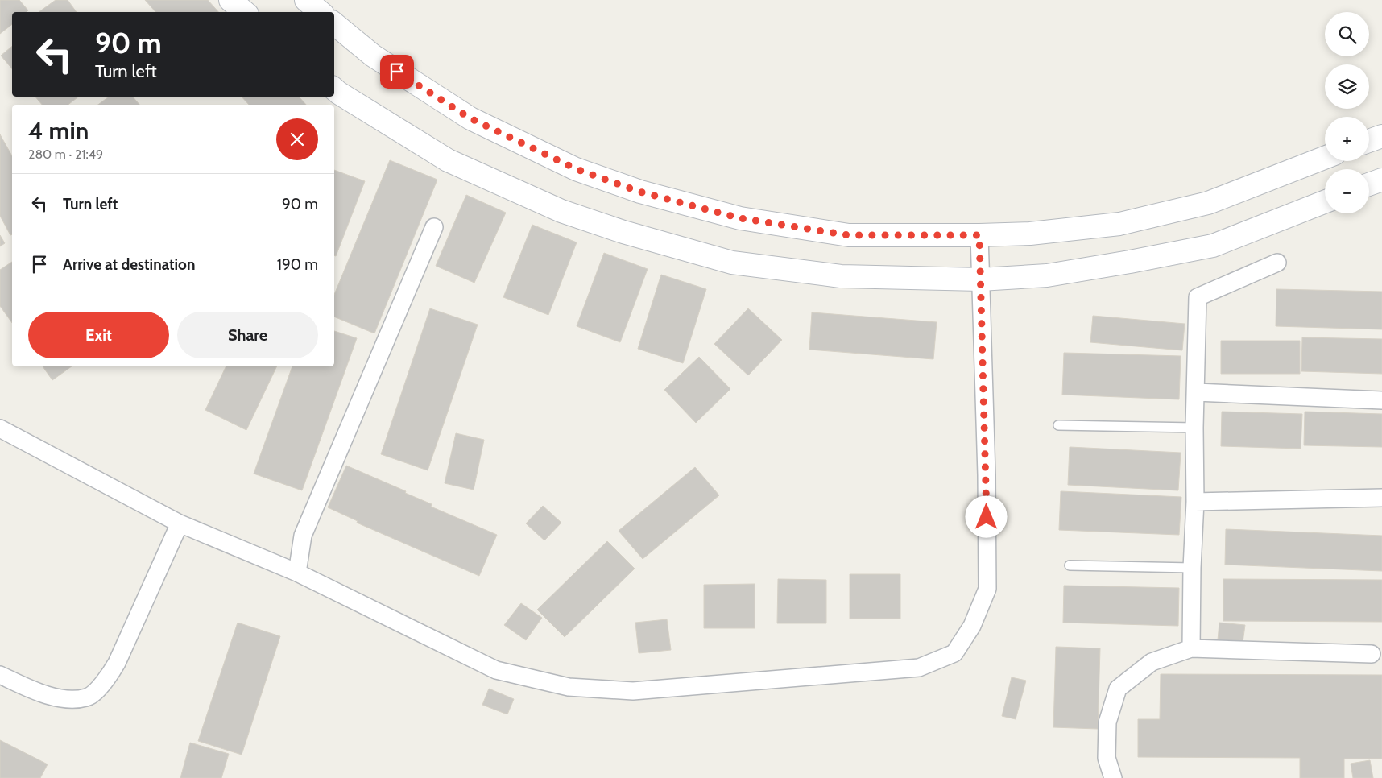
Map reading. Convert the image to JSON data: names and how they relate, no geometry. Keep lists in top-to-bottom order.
{
  "page": {
    "map_buttons": ["+", "−"],
    "turn": ["90 m", "Turn left"],
    "heading": ["4 min", "280 m · 21:49"],
    "list": [
      {
        "name": "Turn left",
        "value": "90 m"
      },
      {
        "name": "Arrive at destination",
        "value": "190 m"
      }
    ],
    "buttons": ["Exit", "Share"]
  }
}
